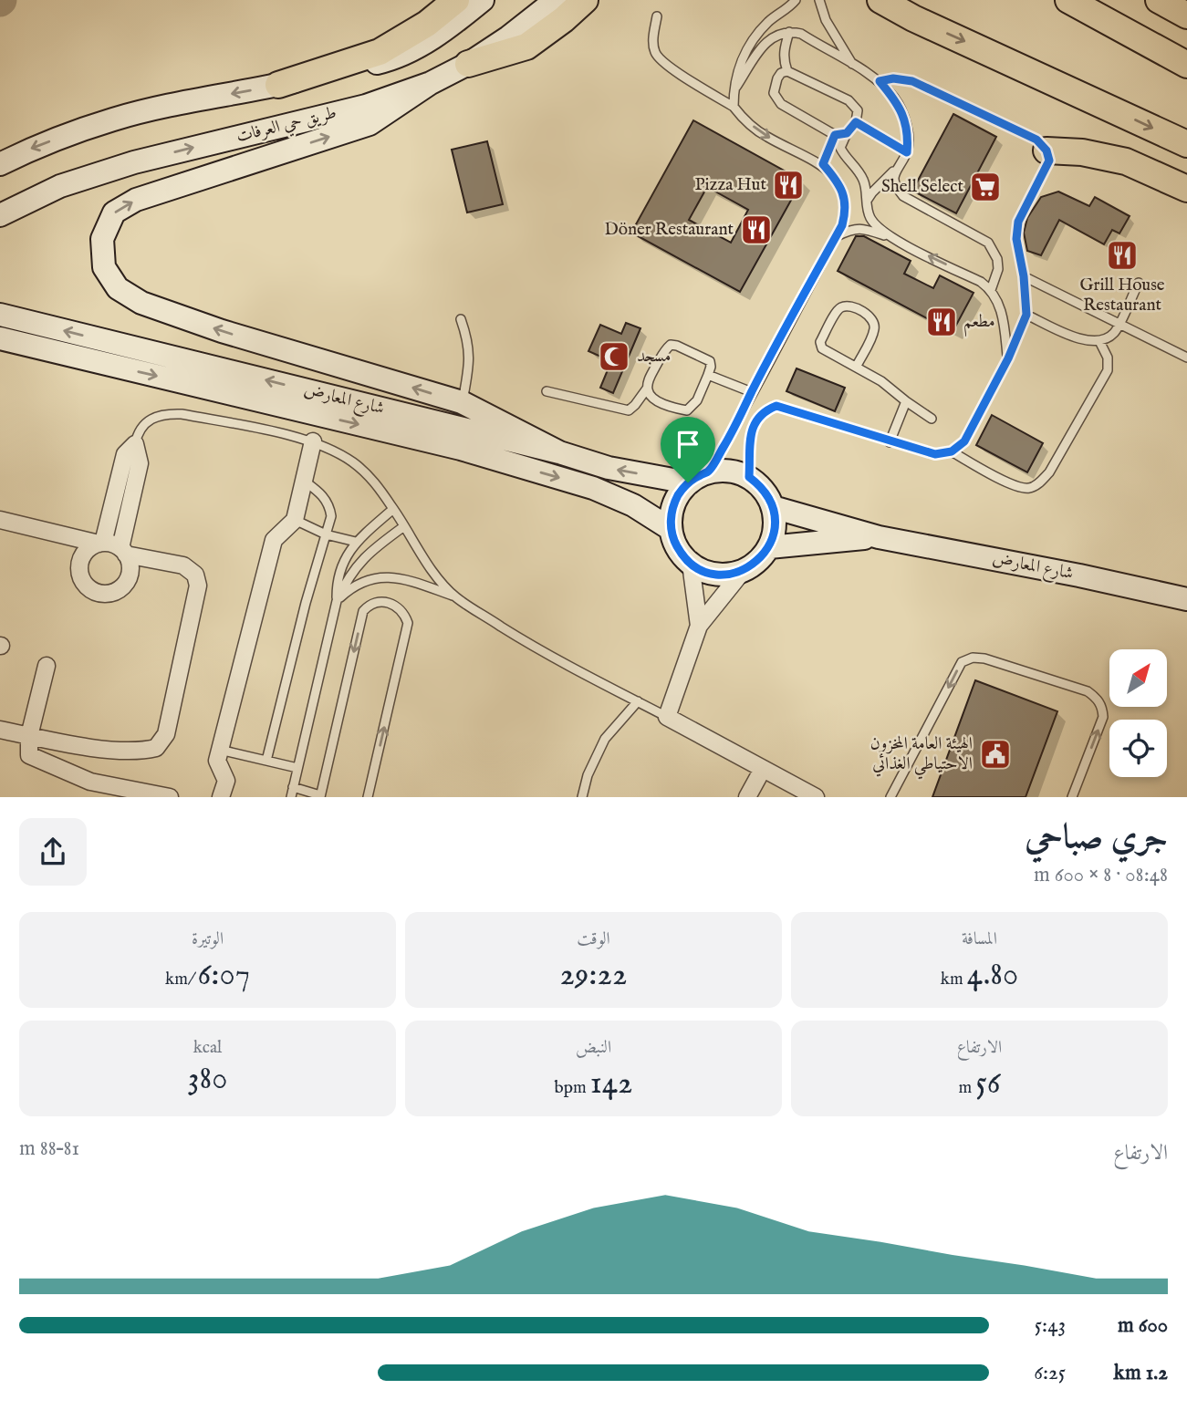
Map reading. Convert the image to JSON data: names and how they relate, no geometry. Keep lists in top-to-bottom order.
{
  "streets": {
    "main road": ["طريق حي العرفات", "شارع المعارض"]
  },
  "places": {
    "restaurant": [
      "Pizza Hut",
      "Döner Restaurant",
      "Grill House Restaurant",
      "مطعم"
    ],
    "supermarket": ["Shell Select"],
    "mosque": ["مسجد"],
    "public building": ["الهيئة العامة المخزون الاحتياطي الغذائي"]
  },
  "north": "top right",
  "page": {
    "heading": ["جري صباحي", "08:48 · 8 × 600 m"],
    "stats": [
      ["المسافة", "4.80 km"],
      ["الوقت", "29:22"],
      ["الوتيرة", "6:07 /km"],
      ["الارتفاع", "56 m"],
      ["النبض", "142 bpm"],
      ["kcal", "380"]
    ],
    "chart": ["الارتفاع", "81–88 m"],
    "list": [
      {
        "name": "600 m",
        "note": "5:43"
      },
      {
        "name": "1.2 km",
        "note": "6:25"
      }
    ]
  }
}
